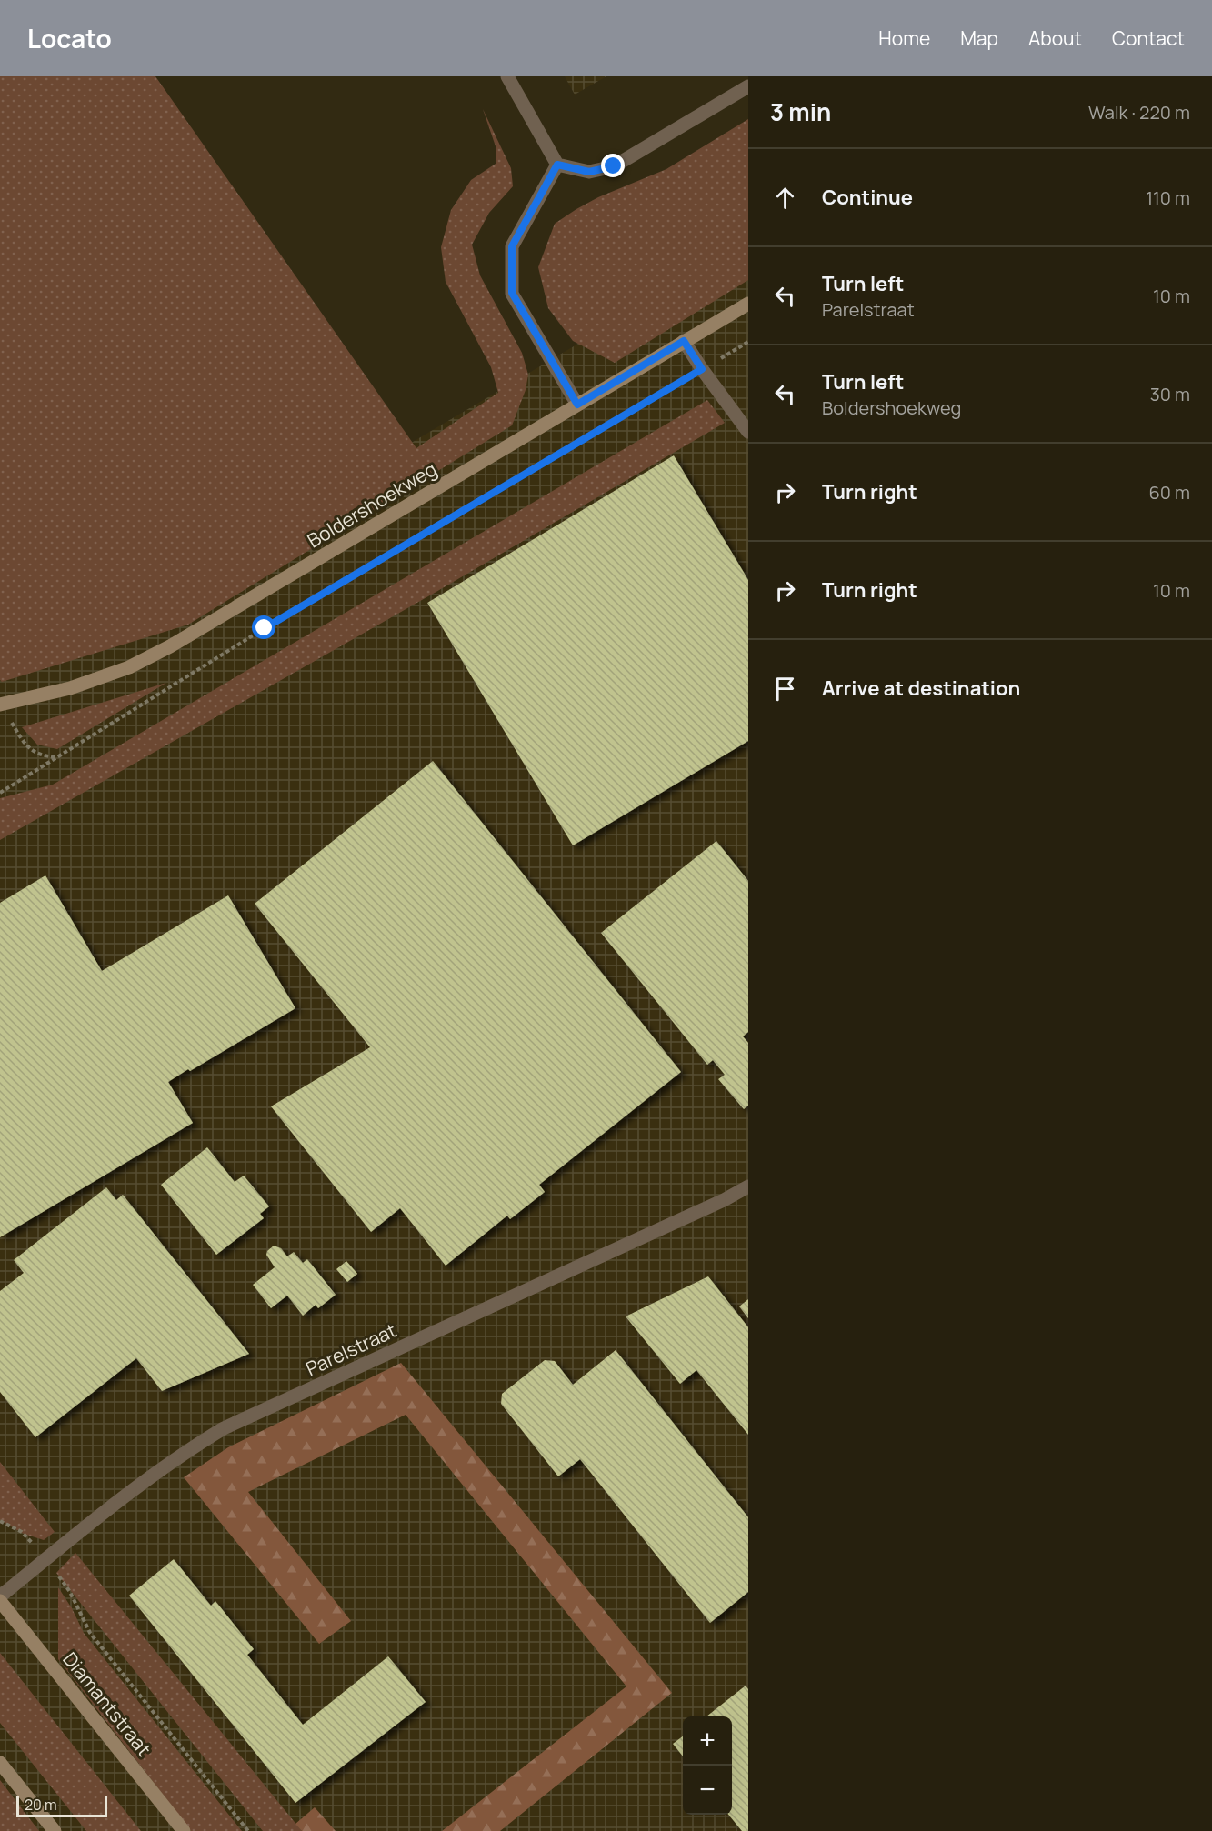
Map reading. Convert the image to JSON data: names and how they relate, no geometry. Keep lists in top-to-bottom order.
{
  "streets": {
    "street": ["Boldershoekweg", "Parelstraat", "Diamantstraat"]
  },
  "scale_bar": "20 m",
  "page": {
    "header": "Locato",
    "nav": [
      "Home",
      "Map",
      "About",
      "Contact"
    ],
    "heading": ["3 min", "Walk · 220 m"],
    "list": [
      ["Continue", "110 m"],
      ["Turn left", "Parelstraat", "10 m"],
      ["Turn left", "Boldershoekweg", "30 m"],
      ["Turn right", "60 m"],
      ["Turn right", "10 m"],
      "Arrive at destination"
    ],
    "map_buttons": ["+", "−"],
    "scale": "20 m"
  }
}
